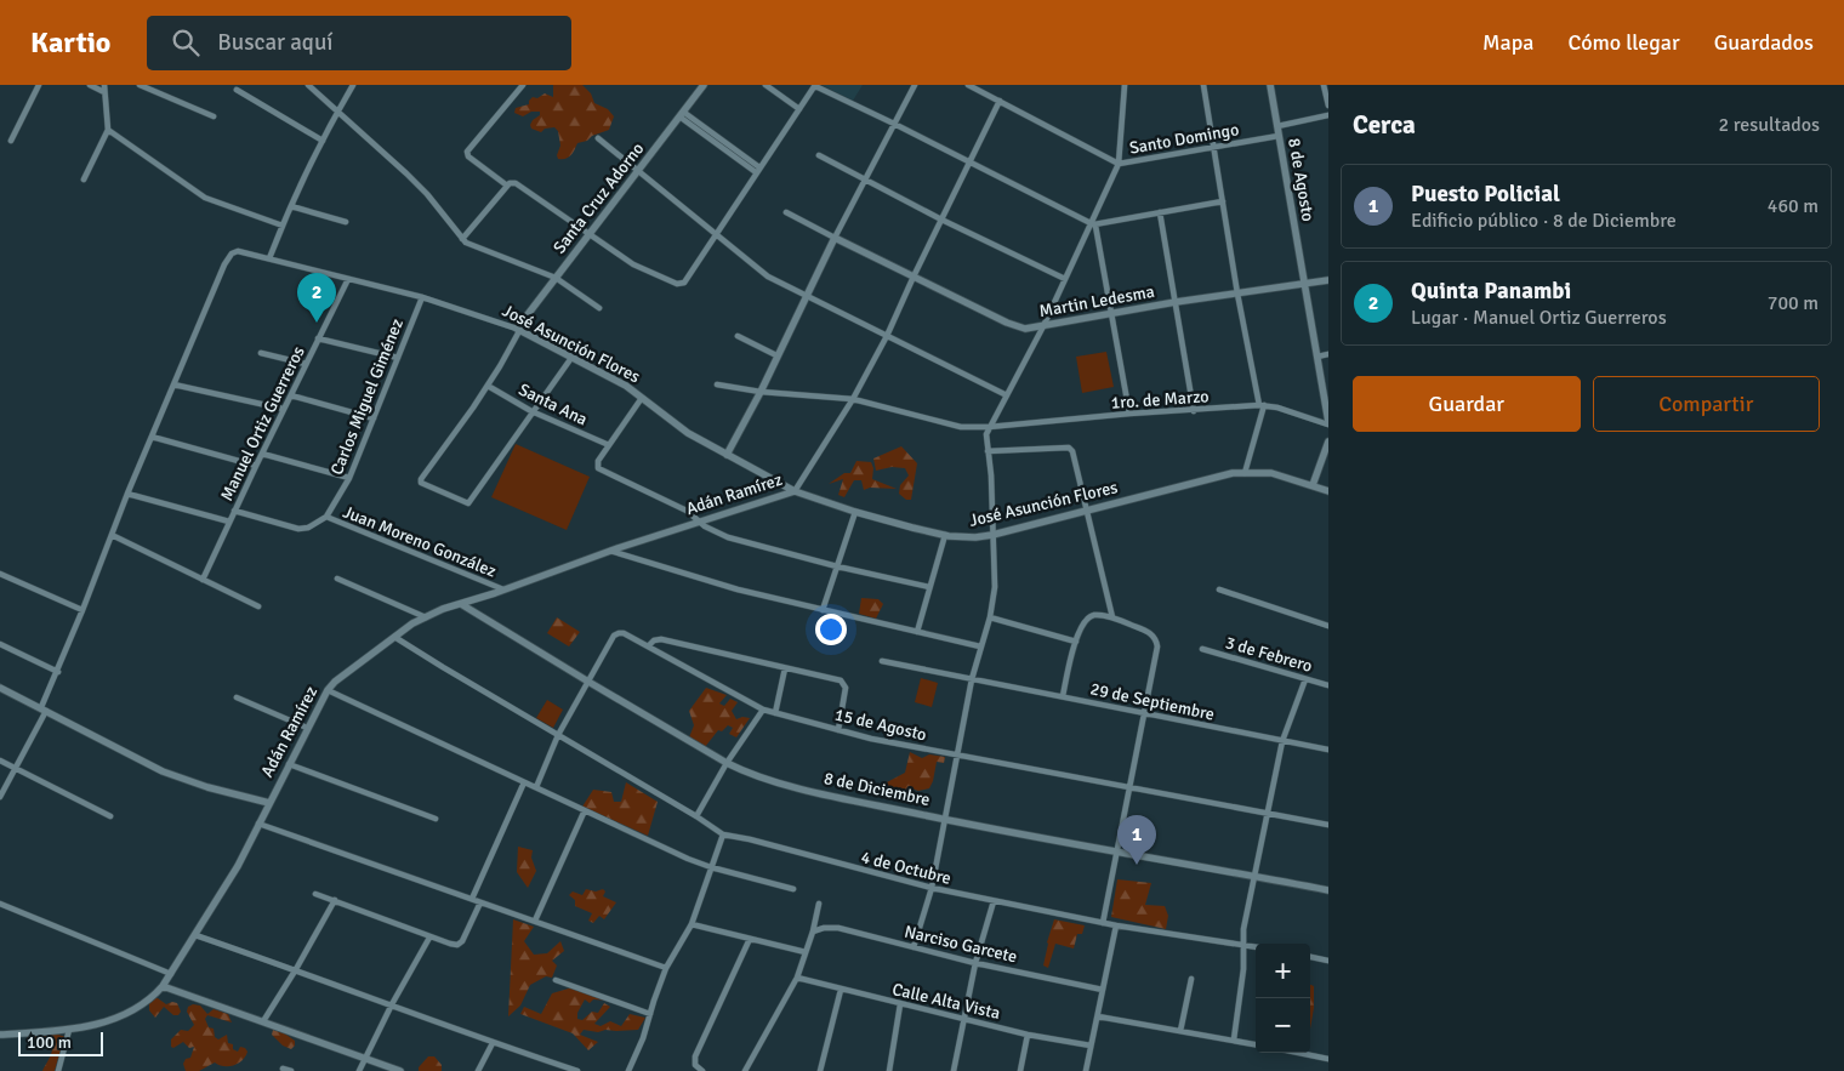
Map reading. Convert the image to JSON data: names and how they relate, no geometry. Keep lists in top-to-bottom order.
{
  "streets": {
    "street": [
      "Santo Domingo",
      "8 de Agosto",
      "Santa Cruz Adorno",
      "Martin Ledesma",
      "José Asunción Flores",
      "Carlos Miguel Giménez",
      "1ro. de Marzo",
      "Santa Ana",
      "Manuel Ortiz Guerreros",
      "Adán Ramírez",
      "Juan Moreno González",
      "3 de Febrero",
      "29 de Septiembre",
      "15 de Agosto",
      "8 de Diciembre",
      "4 de Octubre",
      "Narciso Garcete",
      "Calle Alta Vista"
    ]
  },
  "crossings": [
    ["Santo Domingo", "8 de Agosto"],
    ["8 de Agosto", "Martin Ledesma"],
    ["8 de Agosto", "1ro. de Marzo"],
    ["Santa Cruz Adorno", "José Asunción Flores"],
    ["José Asunción Flores", "Carlos Miguel Giménez"],
    ["José Asunción Flores", "Manuel Ortiz Guerreros"],
    ["José Asunción Flores", "Adán Ramírez"],
    ["Carlos Miguel Giménez", "Juan Moreno González"],
    ["Adán Ramírez", "Juan Moreno González"],
    ["Adán Ramírez", "8 de Diciembre"],
    ["Adán Ramírez", "4 de Octubre"],
    ["15 de Agosto", "8 de Diciembre"],
    ["15 de Agosto", "4 de Octubre"]
  ],
  "scale_bar": "100 m",
  "page": {
    "header": "Kartio",
    "search": "Buscar aquí",
    "nav": ["Mapa", "Cómo llegar", "Guardados"],
    "heading": ["Cerca", "2 resultados"],
    "list": [
      {
        "mark": "1",
        "name": "Puesto Policial",
        "note": "Edificio público · 8 de Diciembre",
        "value": "460 m"
      },
      {
        "mark": "2",
        "name": "Quinta Panambi",
        "note": "Lugar · Manuel Ortiz Guerreros",
        "value": "700 m"
      }
    ],
    "pins": ["2", "1"],
    "buttons": ["Guardar", "Compartir"],
    "map_buttons": ["+", "−"],
    "scale": "100 m"
  }
}
